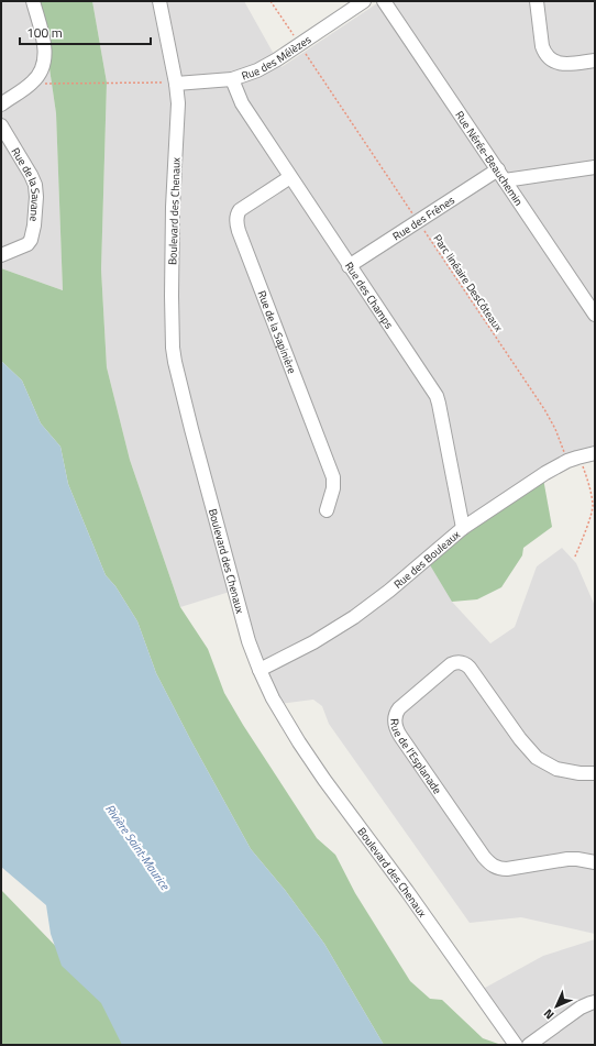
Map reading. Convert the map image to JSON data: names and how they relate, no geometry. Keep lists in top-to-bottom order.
{
  "streets": {
    "street": [
      "Rue des Mélèzes",
      "Rue Nérée-Beauchemin",
      "Rue de la Savane",
      "Boulevard des Chenaux",
      "Rue des Frênes",
      "Rue des Champs",
      "Rue de la Sapinière",
      "Rue des Bouleaux",
      "Rue de l'Esplanade"
    ],
    "path": ["Parc linéaire DesCôteaux"]
  },
  "crossings": [
    ["Rue des Mélèzes", "Boulevard des Chenaux"],
    ["Rue des Mélèzes", "Parc linéaire DesCôteaux"],
    ["Rue des Mélèzes", "Rue des Champs"],
    ["Rue Nérée-Beauchemin", "Rue des Frênes"],
    ["Boulevard des Chenaux", "Rue des Bouleaux"],
    ["Rue des Frênes", "Parc linéaire DesCôteaux"],
    ["Rue des Frênes", "Rue des Champs"],
    ["Parc linéaire DesCôteaux", "Rue des Bouleaux"],
    ["Rue des Champs", "Rue de la Sapinière"],
    ["Rue des Champs", "Rue des Bouleaux"]
  ],
  "water": ["Rivière Saint-Maurice"],
  "scale_bar": "100 m",
  "north": "bottom left"
}
